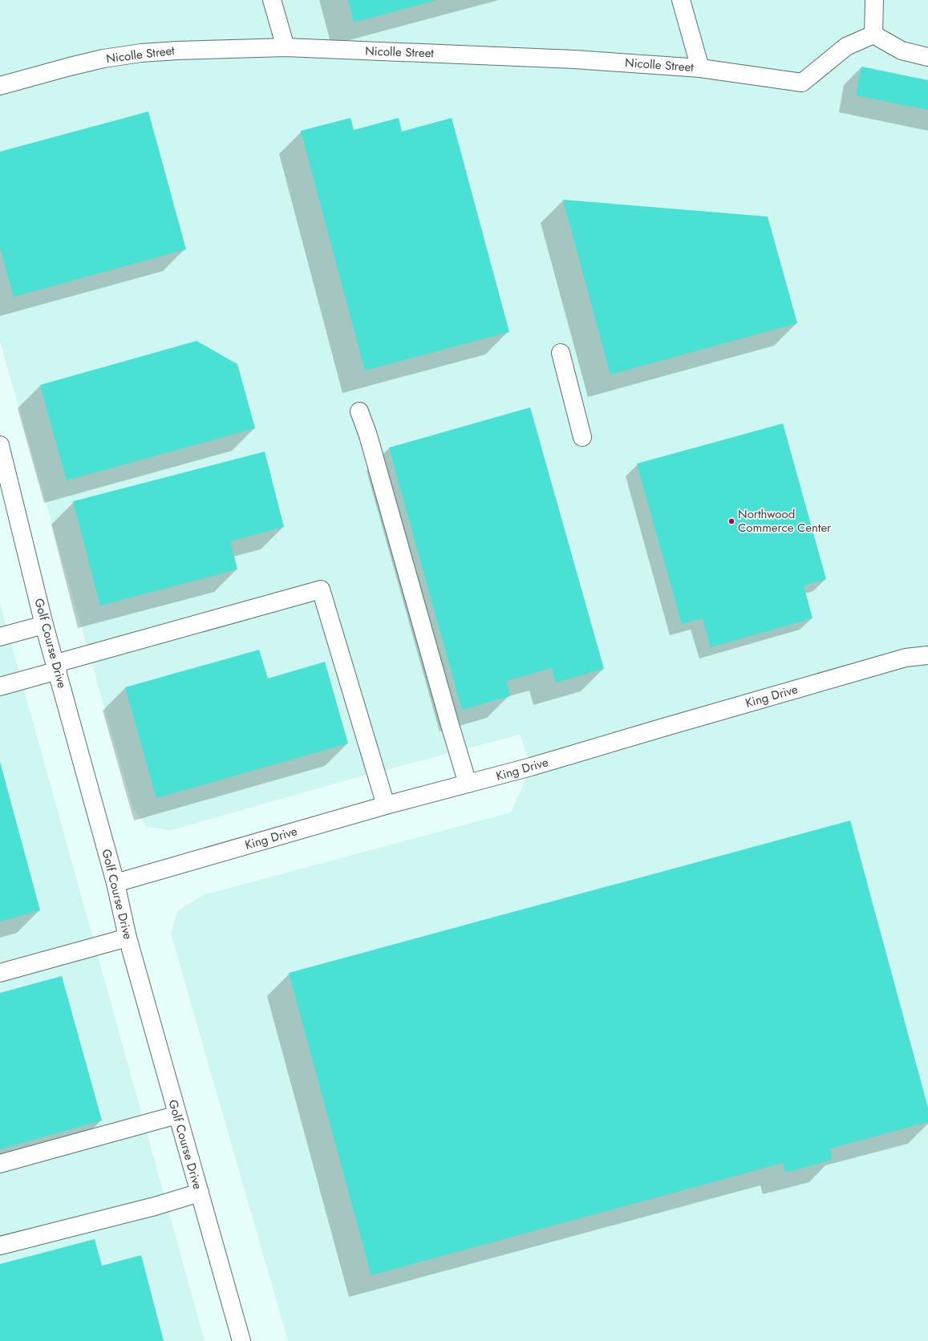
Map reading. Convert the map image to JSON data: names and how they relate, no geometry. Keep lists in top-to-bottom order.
{
  "streets": {
    "street": ["Nicolle Street", "Golf Course Drive", "King Drive"]
  },
  "crossings": [
    ["Golf Course Drive", "King Drive"]
  ],
  "places": ["Northwood Commerce Center"]
}
